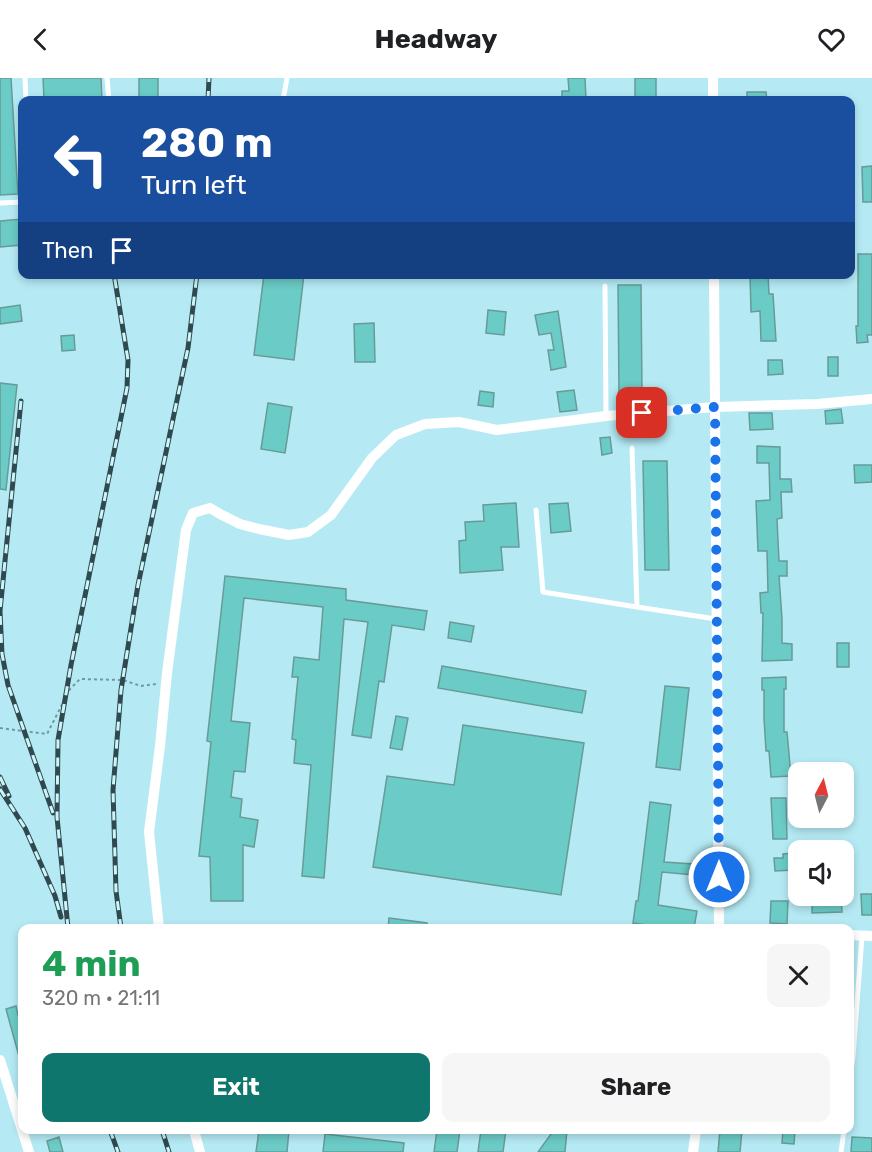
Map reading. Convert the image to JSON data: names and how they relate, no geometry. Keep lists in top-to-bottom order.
{
  "north": "top",
  "page": {
    "header": "Headway",
    "turn": ["280 m", "Turn left"],
    "then": "Then",
    "heading": ["4 min", "320 m · 21:11"],
    "buttons": ["Exit", "Share"]
  }
}
